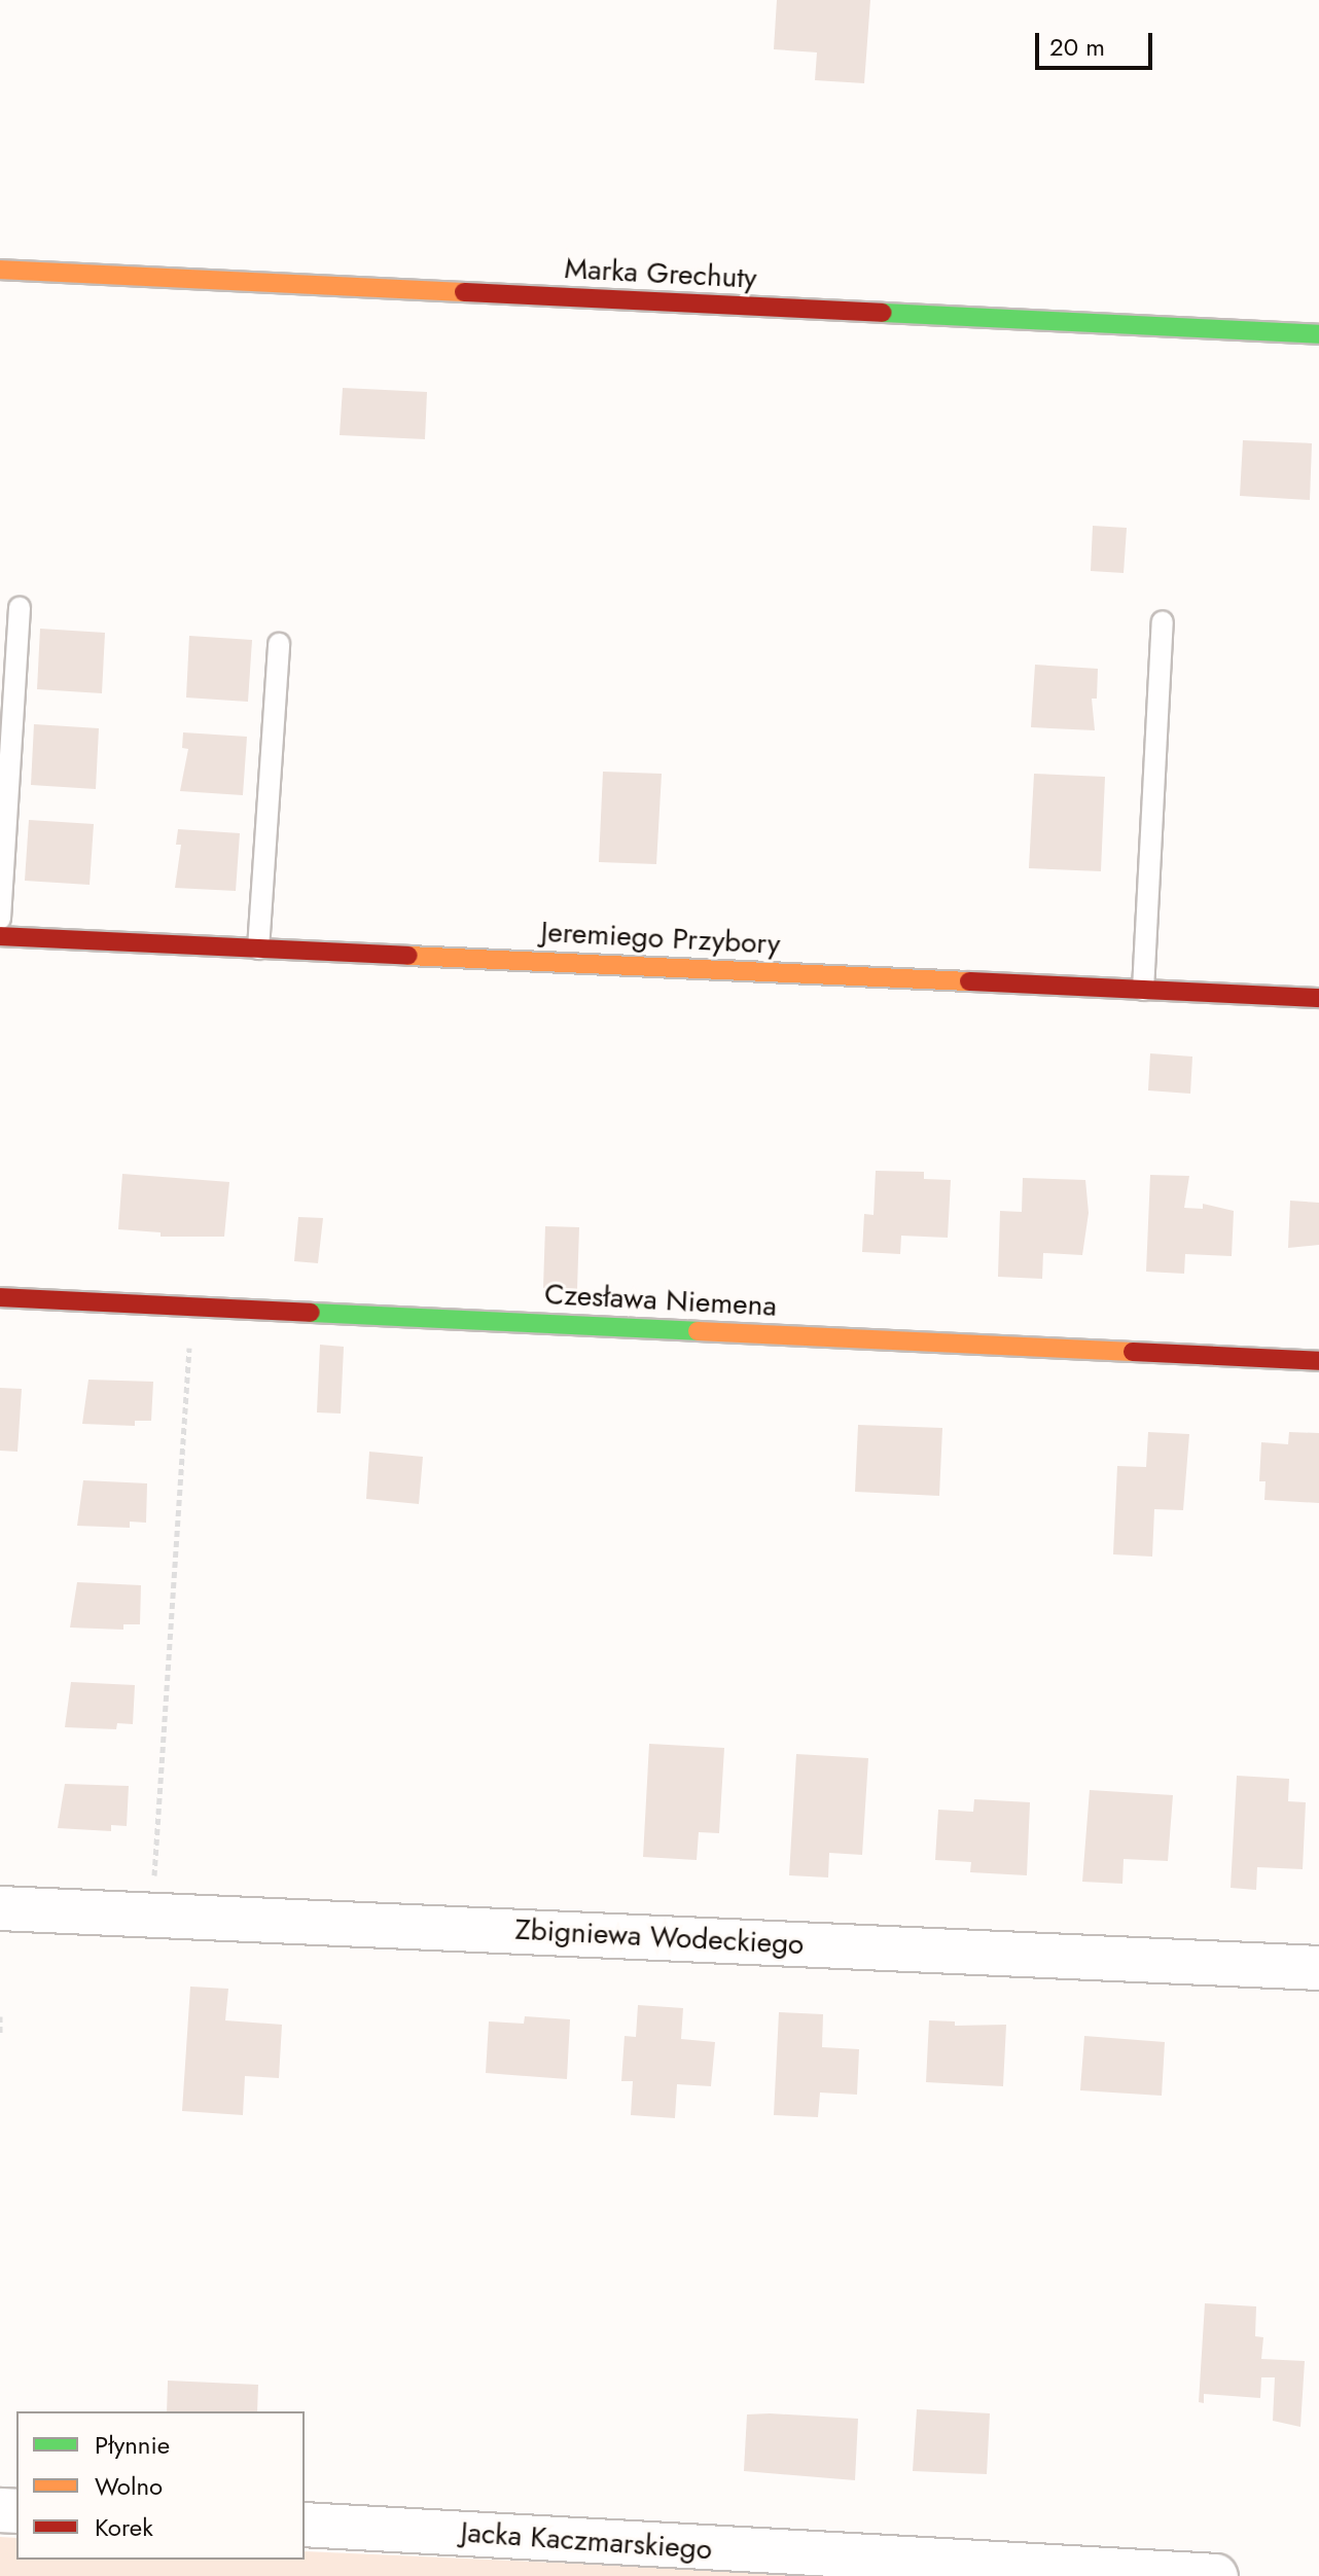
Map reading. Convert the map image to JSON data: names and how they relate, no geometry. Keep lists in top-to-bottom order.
{
  "streets": {
    "street": [
      "Marka Grechuty",
      "Jeremiego Przybory",
      "Czesława Niemena",
      "Zbigniewa Wodeckiego",
      "Jacka Kaczmarskiego"
    ]
  },
  "legend": ["Płynnie", "Wolno", "Korek"],
  "scale_bar": "20 m"
}
